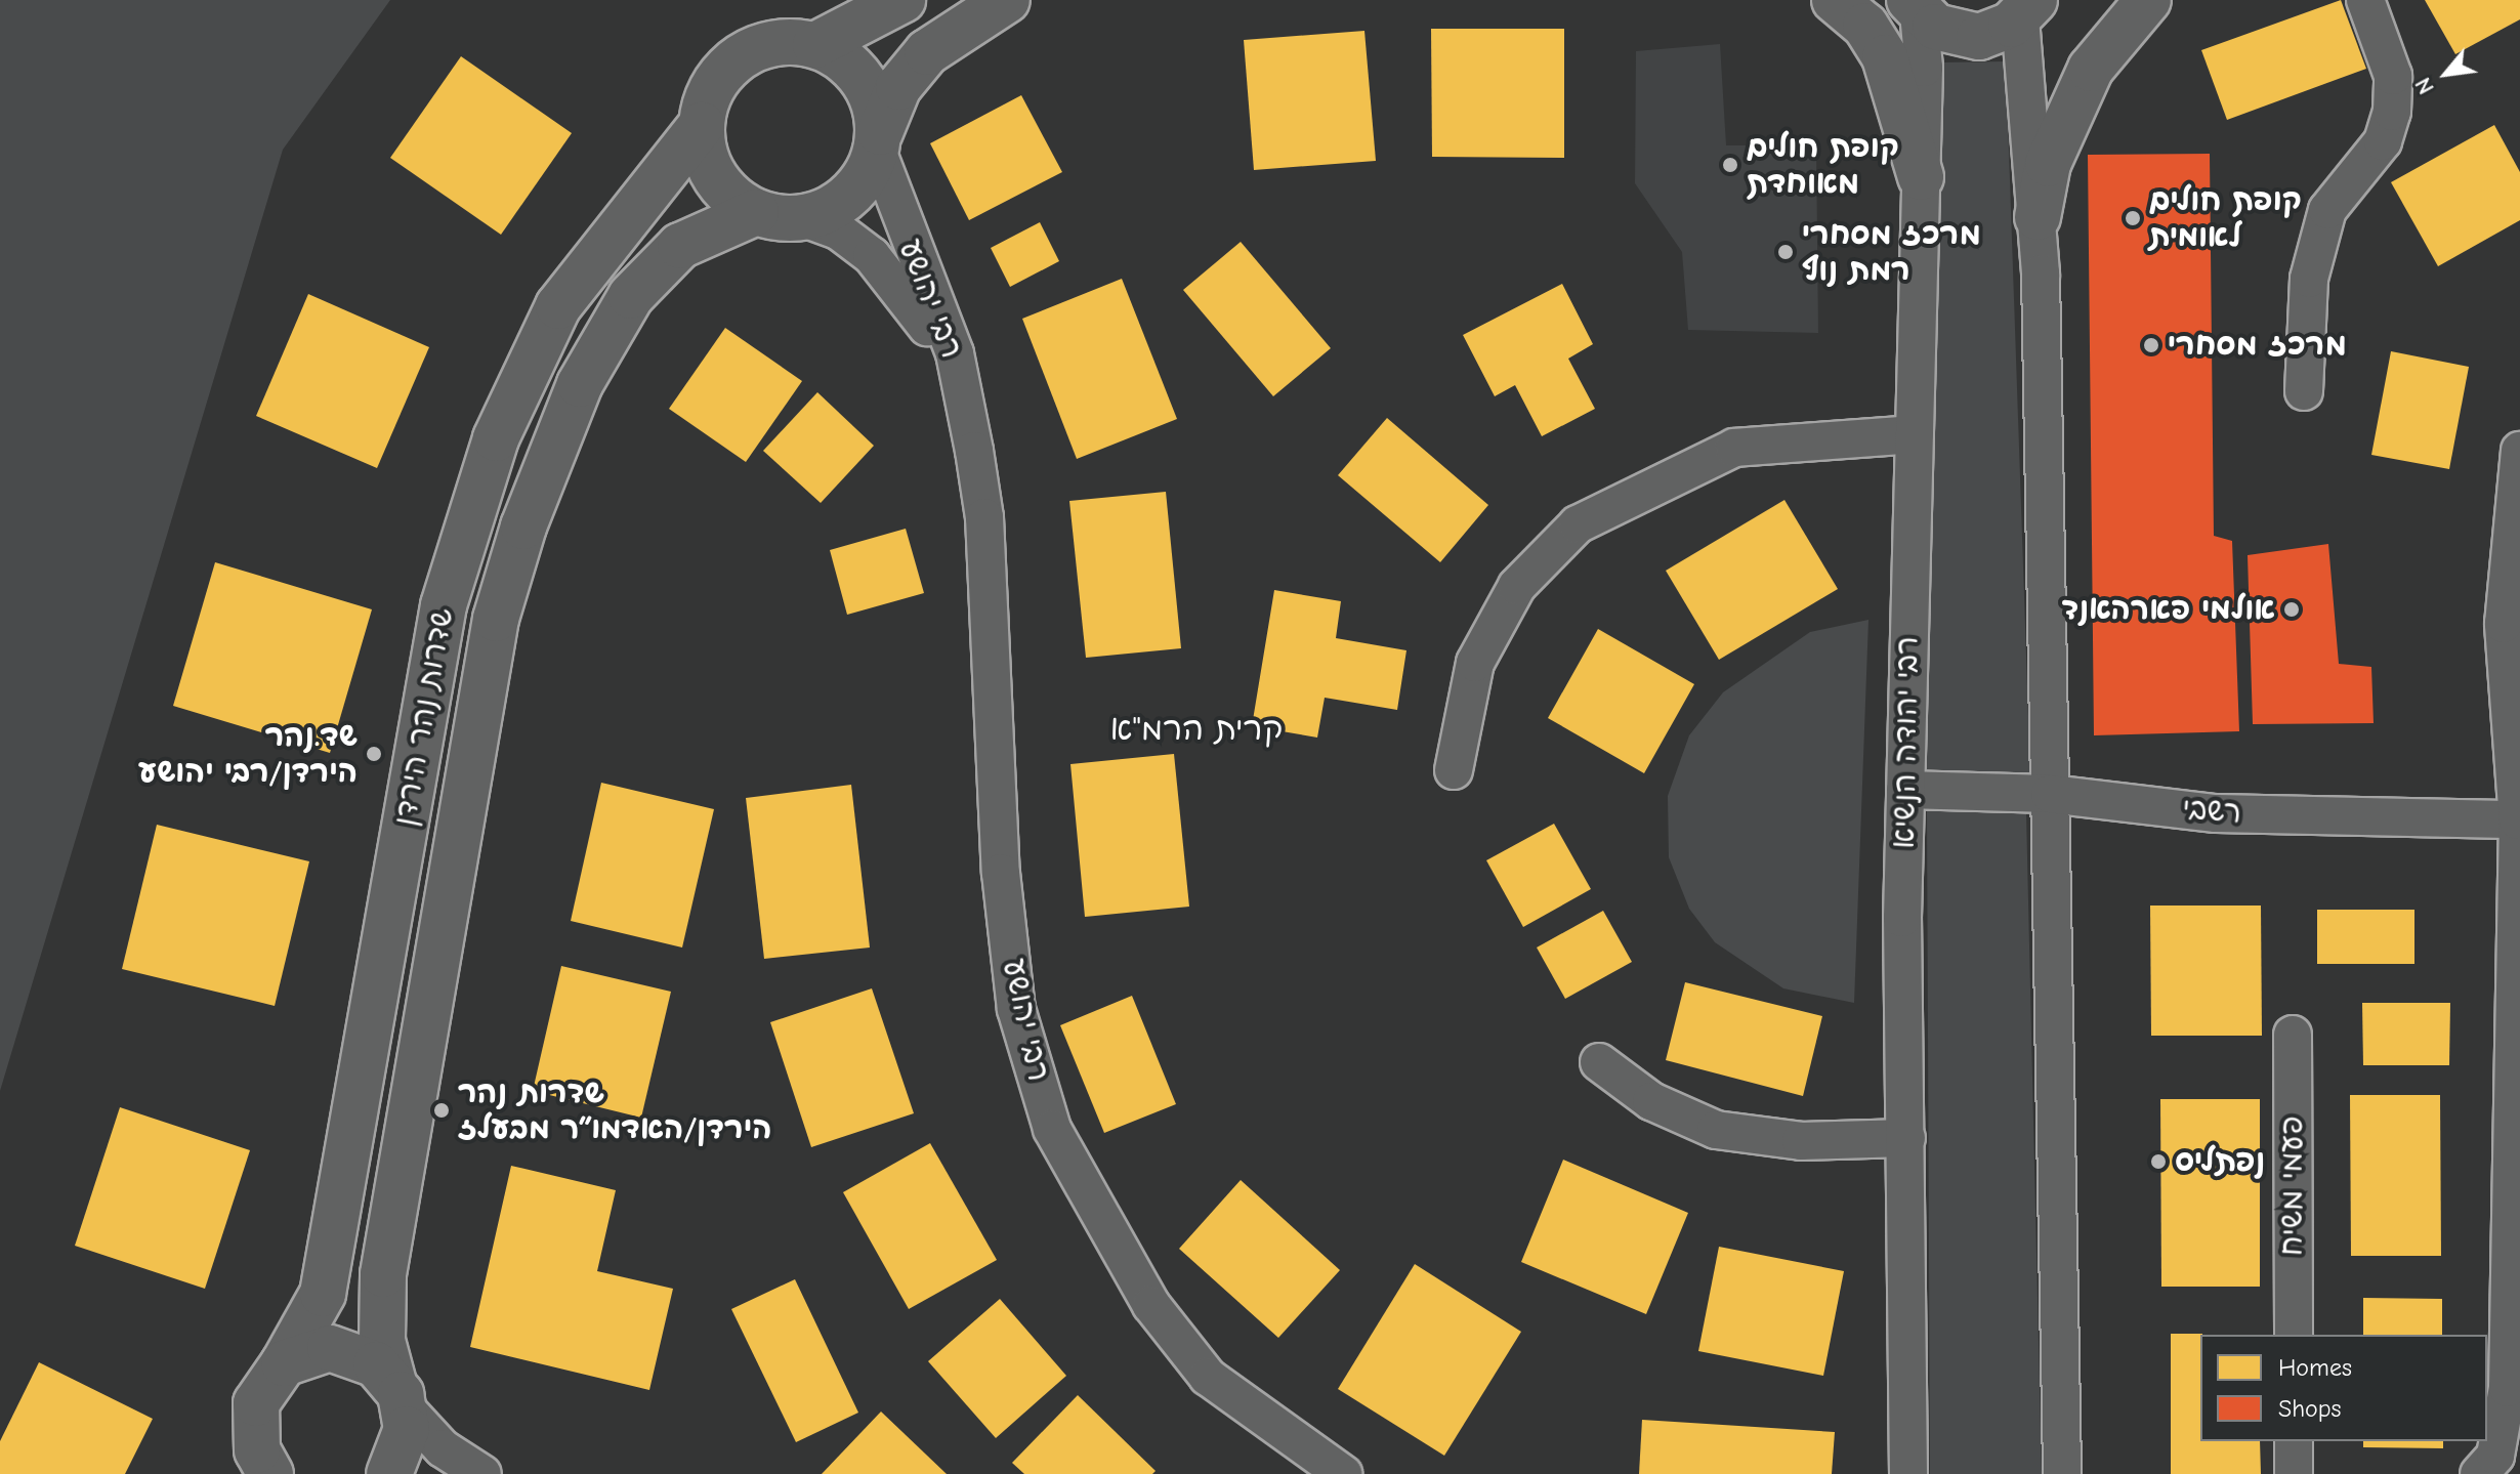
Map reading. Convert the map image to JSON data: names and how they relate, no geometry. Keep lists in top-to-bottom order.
{
  "streets": {
    "main road": ["שדרות נהר הירדן"],
    "street": [
      "רבי יהושע",
      "רבי יהודה הנשיא",
      "רשבי",
      "פעמי משיח"
    ]
  },
  "crossings": [
    ["רבי יהושע", "שדרות נהר הירדן"],
    ["רבי יהודה הנשיא", "רשבי"]
  ],
  "districts": ["קרית הרמ\"א"],
  "places": [
    "קופת חולים מאוחדת",
    "קופת חולים לאומית",
    "מרכז מסחרי רמת נוף",
    "מרכז מסחרי",
    "אולמי פארהאנד",
    "שד.נהר הירדן/רבי יהושע",
    "שדרות נהר הירדן/האדמו״ר מבעלז",
    "נפתליס"
  ],
  "legend": ["Homes", "Shops"],
  "north": "bottom left"
}
